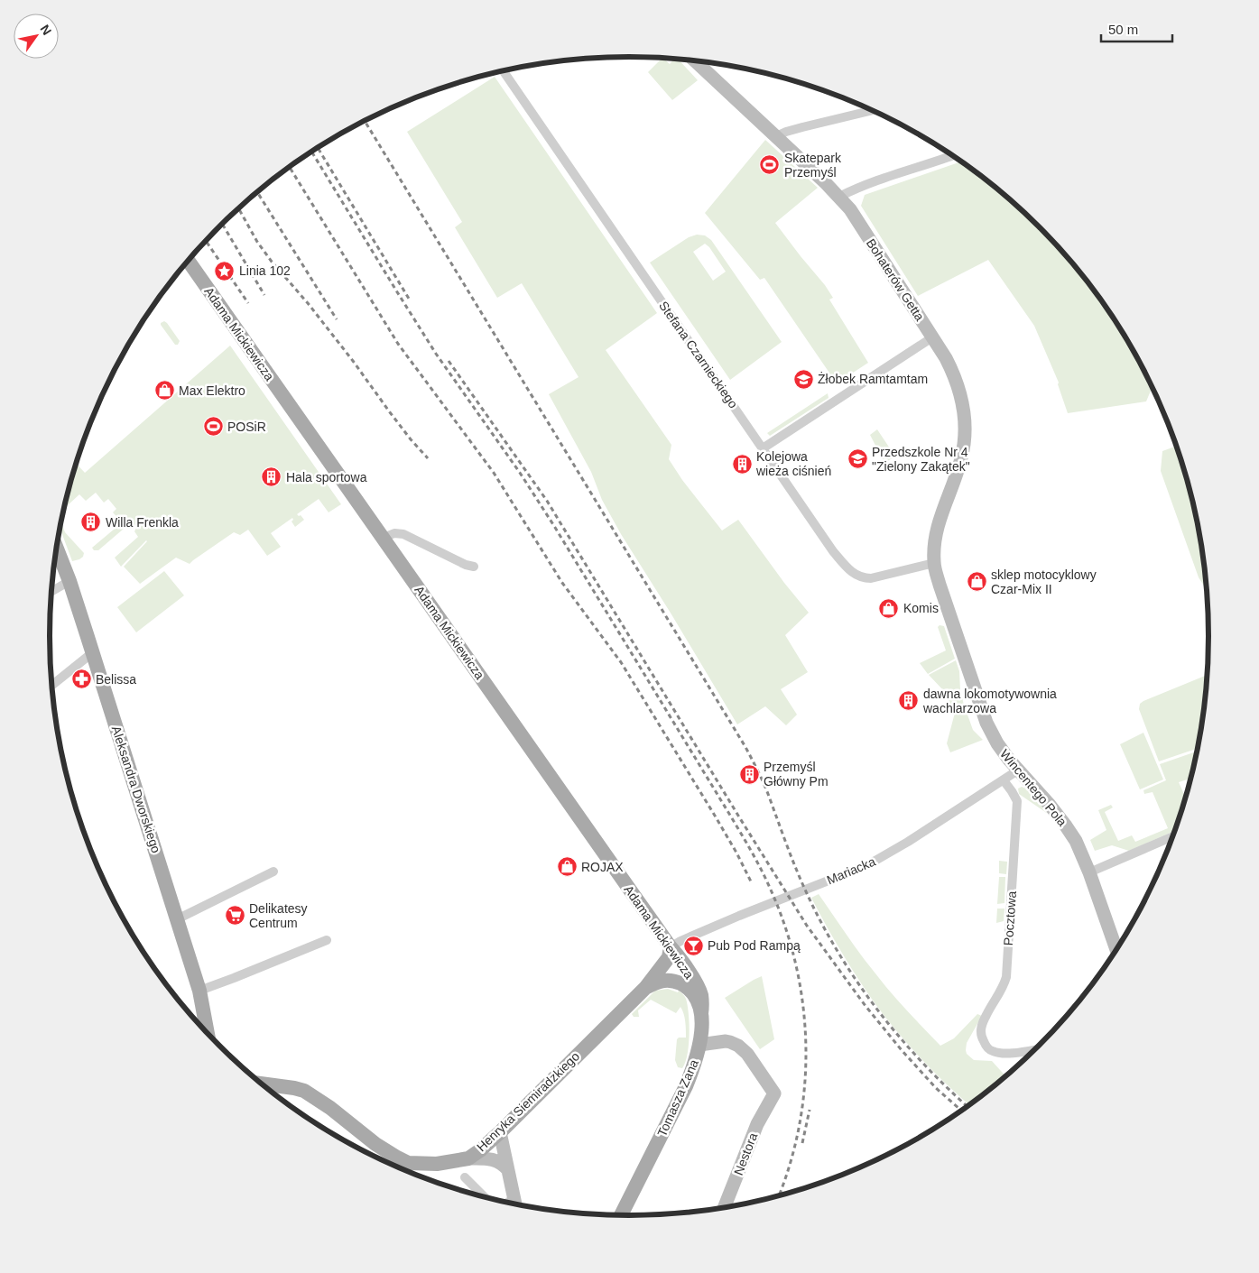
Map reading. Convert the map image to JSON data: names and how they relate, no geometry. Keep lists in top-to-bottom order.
{
  "streets": {
    "main road": [
      "Bohaterów Getta",
      "Adama Mickiewicza",
      "Wincentego Pola",
      "Aleksandra Dworskiego",
      "Tomasza Zana",
      "Henryka Siemiradzkiego",
      "Nestora"
    ],
    "street": ["Stefana Czarnieckiego", "Mariacka", "Pocztowa"]
  },
  "crossings": [
    ["Bohaterów Getta", "Stefana Czarnieckiego"],
    ["Bohaterów Getta", "Wincentego Pola"],
    ["Adama Mickiewicza", "Mariacka"],
    ["Adama Mickiewicza", "Tomasza Zana"],
    ["Adama Mickiewicza", "Henryka Siemiradzkiego"],
    ["Stefana Czarnieckiego", "Wincentego Pola"],
    ["Wincentego Pola", "Mariacka"],
    ["Mariacka", "Pocztowa"],
    ["Mariacka", "Henryka Siemiradzkiego"],
    ["Tomasza Zana", "Nestora"]
  ],
  "places": {
    "sports": ["Skatepark Przemyśl", "POSiR"],
    "place": ["Linia 102"],
    "school or university": ["Żłobek Ramtamtam", "Przedszkole Nr 4 \"Zielony Zakątek\""],
    "shop": [
      "Max Elektro",
      "sklep motocyklowy Czar-Mix II",
      "Komis",
      "ROJAX"
    ],
    "building": [
      "Kolejowa wieża ciśnień",
      "Hala sportowa",
      "Willa Frenkla",
      "dawna lokomotywownia wachlarzowa",
      "Przemyśl Główny Pm"
    ],
    "pharmacy": ["Belissa"],
    "supermarket": ["Delikatesy Centrum"],
    "bar": ["Pub Pod Rampą"]
  },
  "scale_bar": "50 m",
  "north": "top right"
}
